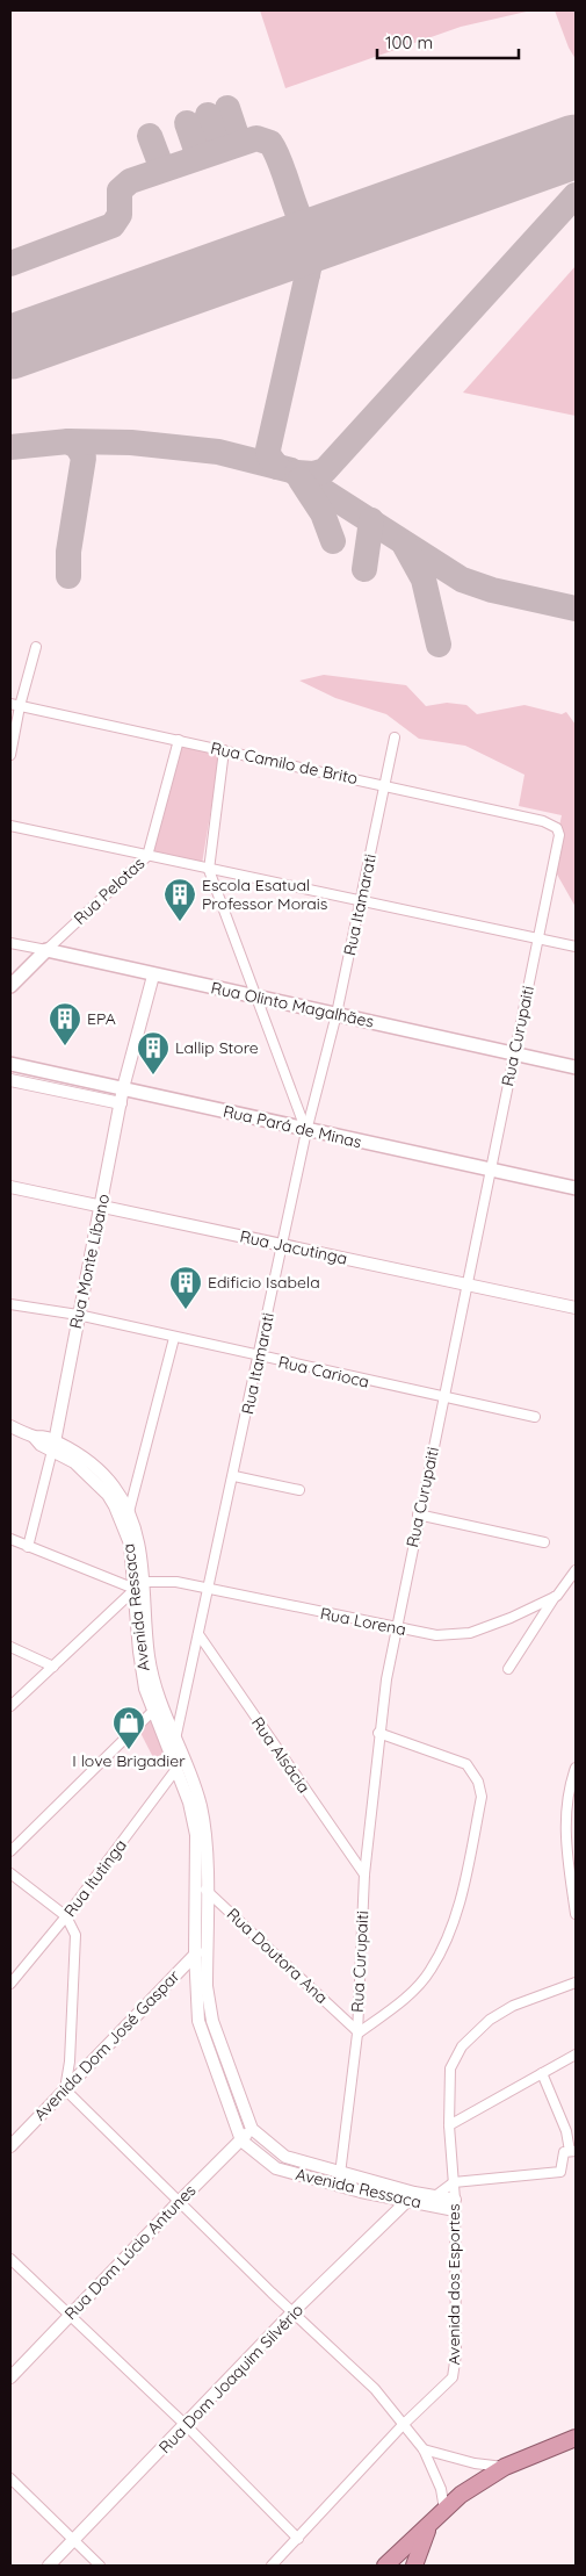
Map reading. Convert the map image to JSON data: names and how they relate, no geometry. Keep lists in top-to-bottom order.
{
  "streets": {
    "main road": ["Rua Pelotas", "Rua Olinto Magalhães", "Rua Pará de Minas"],
    "street": [
      "Rua Camilo de Brito",
      "Rua Itamarati",
      "Rua Curupaiti",
      "Rua Jacutinga",
      "Rua Monte Líbano",
      "Rua Carioca",
      "Avenida Ressaca",
      "Rua Lorena",
      "Rua Alsácia",
      "Rua Itutinga",
      "Rua Doutora Ana",
      "Avenida Dom José Gaspar",
      "Rua Dom Lúcio Antunes",
      "Avenida dos Esportes",
      "Rua Dom Joaquim Silvério"
    ]
  },
  "crossings": [
    ["Rua Camilo de Brito", "Rua Pelotas"],
    ["Rua Camilo de Brito", "Rua Itamarati"],
    ["Rua Camilo de Brito", "Rua Curupaiti"],
    ["Rua Pelotas", "Rua Olinto Magalhães"],
    ["Rua Itamarati", "Rua Olinto Magalhães"],
    ["Rua Itamarati", "Rua Pará de Minas"],
    ["Rua Itamarati", "Rua Jacutinga"],
    ["Rua Itamarati", "Rua Carioca"],
    ["Rua Itamarati", "Avenida Ressaca"],
    ["Rua Itamarati", "Rua Lorena"],
    ["Rua Itamarati", "Rua Alsácia"],
    ["Rua Olinto Magalhães", "Rua Curupaiti"],
    ["Rua Olinto Magalhães", "Rua Monte Líbano"],
    ["Rua Curupaiti", "Rua Pará de Minas"],
    ["Rua Curupaiti", "Rua Jacutinga"],
    ["Rua Curupaiti", "Rua Carioca"],
    ["Rua Curupaiti", "Avenida Ressaca"],
    ["Rua Curupaiti", "Rua Lorena"],
    ["Rua Curupaiti", "Rua Alsácia"],
    ["Rua Curupaiti", "Rua Doutora Ana"],
    ["Rua Pará de Minas", "Rua Monte Líbano"],
    ["Rua Jacutinga", "Rua Monte Líbano"],
    ["Rua Monte Líbano", "Rua Carioca"],
    ["Rua Monte Líbano", "Avenida Ressaca"],
    ["Avenida Ressaca", "Rua Lorena"],
    ["Avenida Ressaca", "Rua Itutinga"],
    ["Avenida Ressaca", "Rua Doutora Ana"],
    ["Avenida Ressaca", "Avenida Dom José Gaspar"],
    ["Avenida Ressaca", "Rua Dom Lúcio Antunes"],
    ["Avenida Ressaca", "Avenida dos Esportes"],
    ["Avenida Ressaca", "Rua Dom Joaquim Silvério"]
  ],
  "places": {
    "building": [
      "Escola Esatual Professor Morais",
      "EPA",
      "Lallip Store",
      "Edificio Isabela"
    ],
    "shop": ["I love Brigadier"]
  },
  "scale_bar": "100 m"
}
